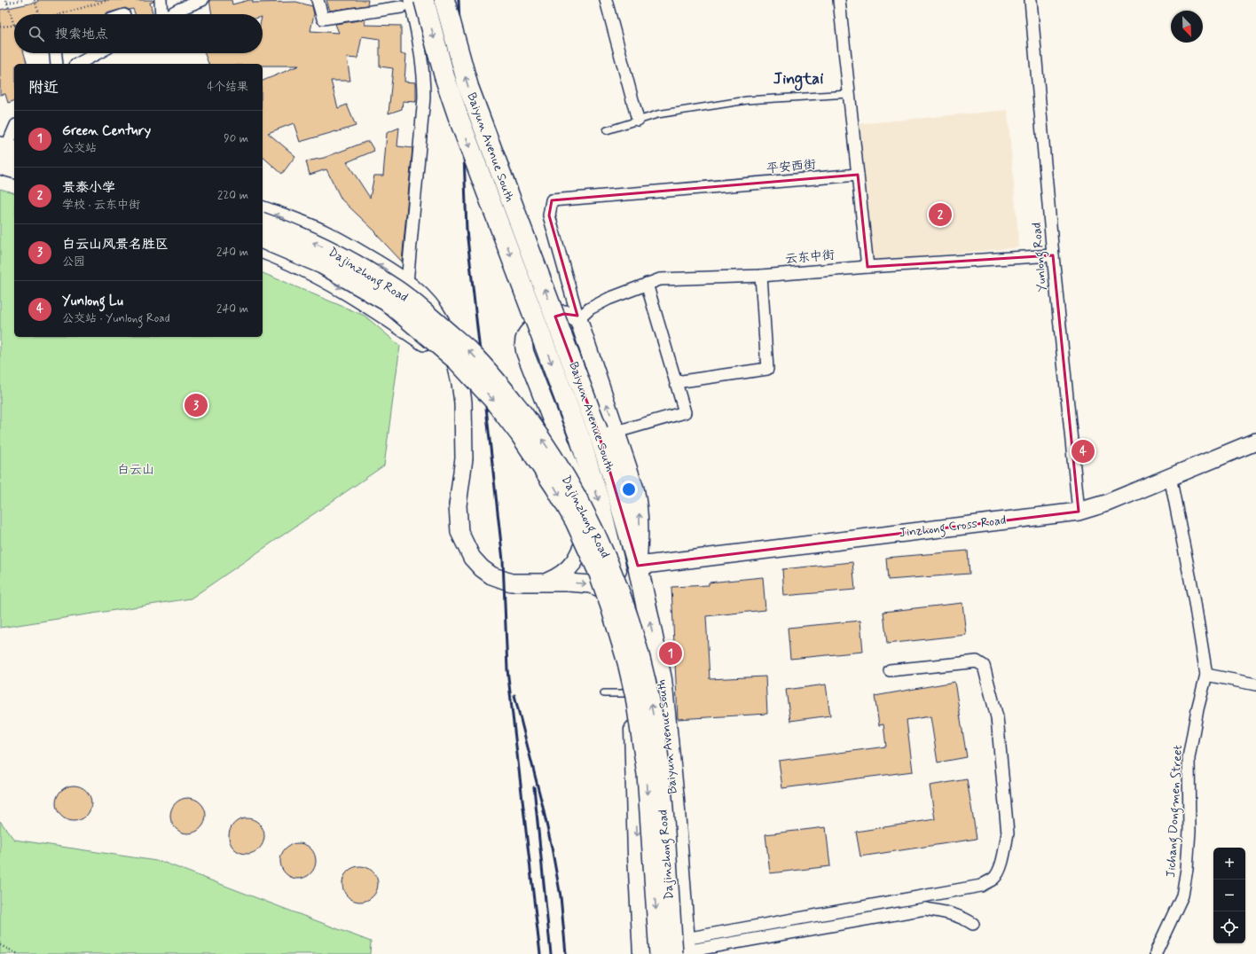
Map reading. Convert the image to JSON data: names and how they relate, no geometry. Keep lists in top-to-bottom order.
{
  "streets": {
    "highway": ["Baiyun Avenue South"],
    "main road": ["Dajinzhong Road"],
    "street": [
      "平安西街",
      "云东中街",
      "Yunlong Road",
      "Jinzhong Cross Road",
      "Jichang Dongmen Street"
    ]
  },
  "crossings": [
    ["Baiyun Avenue South", "Dajinzhong Road"],
    ["Baiyun Avenue South", "Jinzhong Cross Road"],
    ["平安西街", "云东中街"],
    ["云东中街", "Yunlong Road"],
    ["Yunlong Road", "Jinzhong Cross Road"],
    ["Jinzhong Cross Road", "Jichang Dongmen Street"]
  ],
  "districts": ["Jingtai"],
  "parks": ["白云山"],
  "north": "bottom right",
  "page": {
    "search": "搜索地点",
    "heading": ["附近", "4个结果"],
    "list": [
      {
        "mark": "1",
        "name": "Green Century",
        "note": "公交站",
        "value": "90 m"
      },
      {
        "mark": "2",
        "name": "景泰小学",
        "note": "学校 · 云东中街",
        "value": "220 m"
      },
      {
        "mark": "3",
        "name": "白云山风景名胜区",
        "note": "公园",
        "value": "240 m"
      },
      {
        "mark": "4",
        "name": "Yunlong Lu",
        "note": "公交站 · Yunlong Road",
        "value": "240 m"
      }
    ],
    "pins": [
      "2",
      "3",
      "4",
      "1"
    ],
    "map_buttons": ["+", "−"]
  }
}
